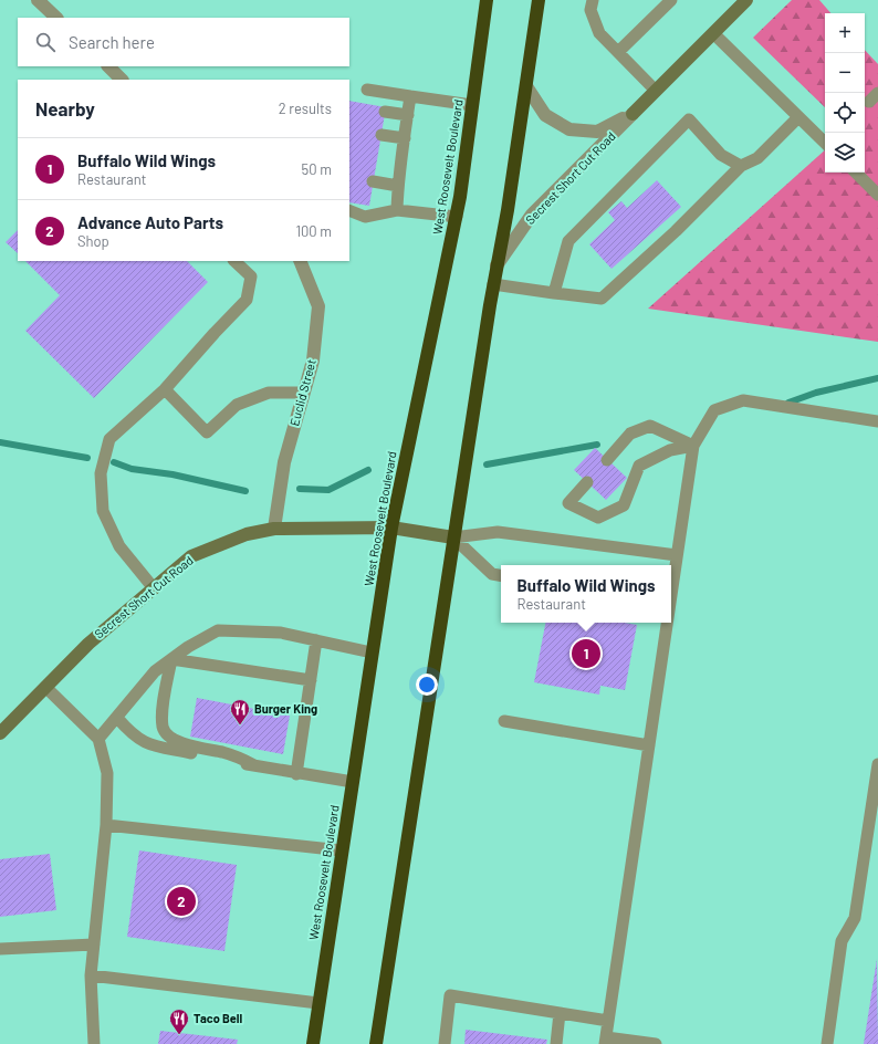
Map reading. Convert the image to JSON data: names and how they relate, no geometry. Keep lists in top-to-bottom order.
{
  "streets": {
    "highway": ["West Roosevelt Boulevard"],
    "main road": ["Secrest Short Cut Road"],
    "street": ["Euclid Street"]
  },
  "crossings": [
    ["West Roosevelt Boulevard", "Secrest Short Cut Road"],
    ["Secrest Short Cut Road", "Euclid Street"]
  ],
  "places": {
    "restaurant": ["Burger King", "Taco Bell"]
  },
  "page": {
    "map_buttons": ["+", "−"],
    "search": "Search here",
    "heading": ["Nearby", "2 results"],
    "list": [
      {
        "mark": "1",
        "name": "Buffalo Wild Wings",
        "note": "Restaurant",
        "value": "50 m"
      },
      {
        "mark": "2",
        "name": "Advance Auto Parts",
        "note": "Shop",
        "value": "100 m"
      }
    ],
    "popup": ["Buffalo Wild Wings", "Restaurant"],
    "pins": ["1", "2"]
  }
}
